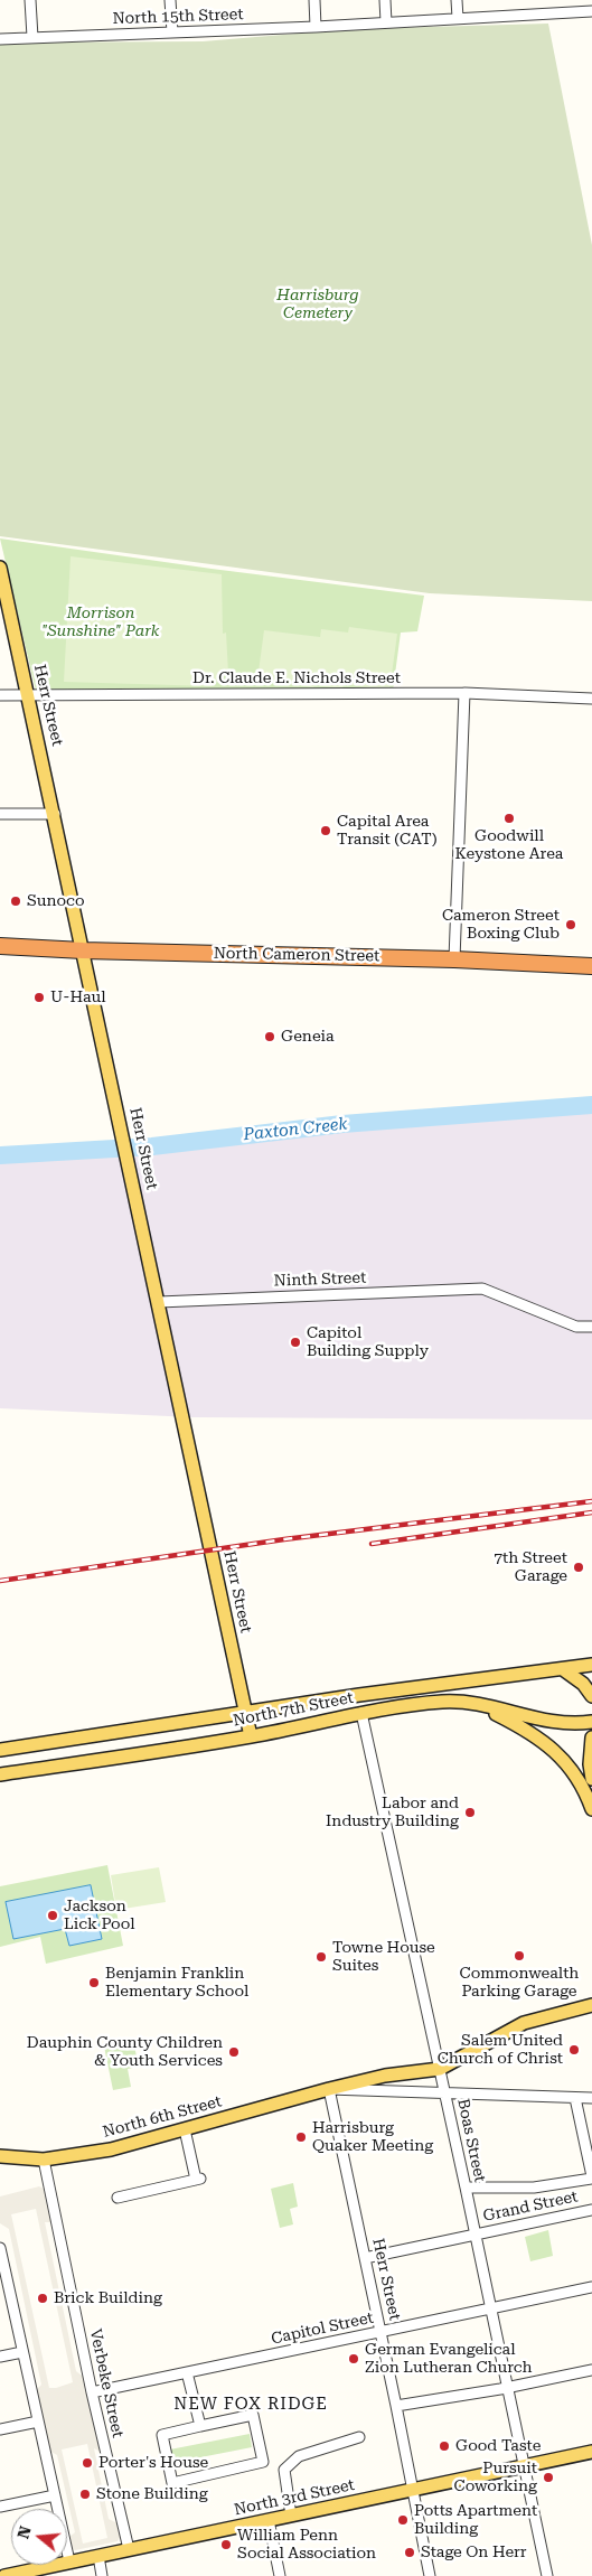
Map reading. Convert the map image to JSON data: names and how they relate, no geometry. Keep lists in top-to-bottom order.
{
  "streets": {
    "highway": ["North Cameron Street"],
    "main road": [
      "Herr Street",
      "North 7th Street",
      "North 6th Street",
      "North 3rd Street"
    ],
    "street": [
      "North 15th Street",
      "Dr. Claude E. Nichols Street",
      "Ninth Street",
      "Boas Street",
      "Grand Street",
      "Capitol Street",
      "Verbeke Street"
    ]
  },
  "crossings": [
    ["Dr. Claude E. Nichols Street", "Herr Street"],
    ["Herr Street", "North Cameron Street"],
    ["Herr Street", "Ninth Street"],
    ["Herr Street", "North 7th Street"],
    ["Herr Street", "North 6th Street"],
    ["Herr Street", "Grand Street"],
    ["Herr Street", "Capitol Street"],
    ["Herr Street", "North 3rd Street"],
    ["North 7th Street", "Boas Street"],
    ["North 6th Street", "Boas Street"],
    ["North 6th Street", "Verbeke Street"],
    ["Boas Street", "Grand Street"],
    ["Boas Street", "Capitol Street"],
    ["Boas Street", "North 3rd Street"],
    ["Capitol Street", "Verbeke Street"],
    ["Verbeke Street", "North 3rd Street"]
  ],
  "districts": ["NEW FOX RIDGE"],
  "water": ["Paxton Creek"],
  "parks": ["Harrisburg Cemetery", "Morrison \"Sunshine\" Park"],
  "places": [
    "Goodwill Keystone Area",
    "Capital Area Transit (CAT)",
    "Sunoco",
    "Cameron Street Boxing Club",
    "U-Haul",
    "Geneia",
    "Capitol Building Supply",
    "7th Street Garage",
    "Labor and Industry Building",
    "Jackson Lick Pool",
    "Commonwealth Parking Garage",
    "Towne House Suites",
    "Benjamin Franklin Elementary School",
    "Salem United Church of Christ",
    "Dauphin County Children & Youth Services",
    "Harrisburg Quaker Meeting",
    "Brick Building",
    "German Evangelical Zion Lutheran Church",
    "Good Taste",
    "Porter's House",
    "Pursuit Coworking",
    "Stone Building",
    "Potts Apartment Building",
    "William Penn Social Association",
    "Stage On Herr"
  ],
  "north": "left"
}
